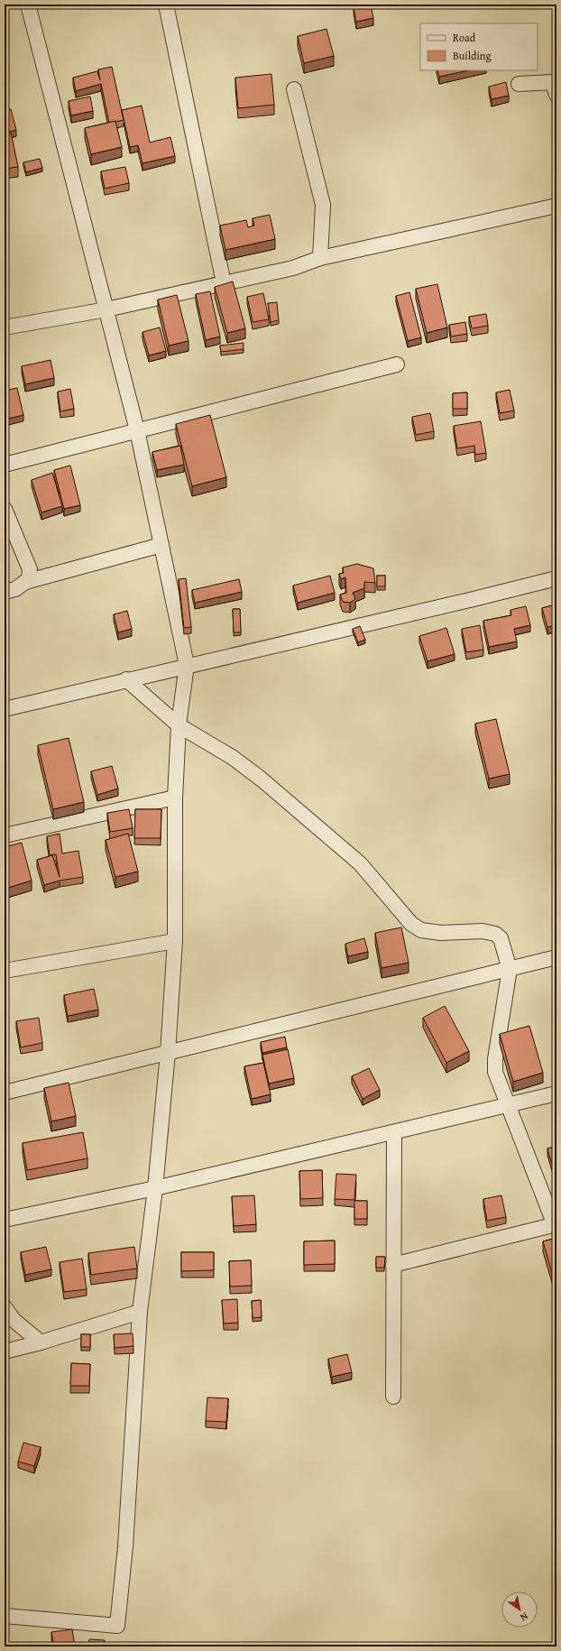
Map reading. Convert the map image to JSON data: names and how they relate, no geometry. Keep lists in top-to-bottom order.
{
  "legend": ["Road", "Building"],
  "north": "bottom right"
}
